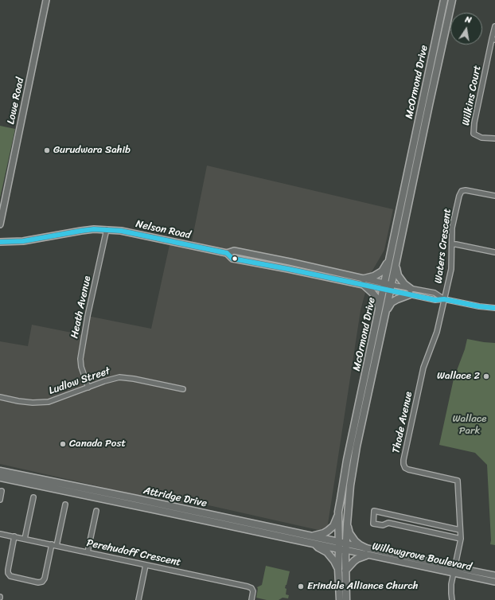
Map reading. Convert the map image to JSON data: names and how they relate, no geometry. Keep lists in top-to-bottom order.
{
  "streets": {
    "main road": ["McOrmond Drive", "Attridge Drive"],
    "street": [
      "Wilkins Court",
      "Lowe Road",
      "Nelson Road",
      "Waters Crescent",
      "Heath Avenue",
      "Ludlow Street",
      "Thode Avenue",
      "Perehudoff Crescent",
      "Willowgrove Boulevard"
    ]
  },
  "crossings": [
    ["McOrmond Drive", "Nelson Road"],
    ["McOrmond Drive", "Attridge Drive"],
    ["McOrmond Drive", "Willowgrove Boulevard"],
    ["Nelson Road", "Heath Avenue"],
    ["Waters Crescent", "Thode Avenue"],
    ["Heath Avenue", "Ludlow Street"],
    ["Thode Avenue", "Willowgrove Boulevard"],
    ["Attridge Drive", "Willowgrove Boulevard"]
  ],
  "parks": ["Wallace Park"],
  "places": [
    "Gurudwara Sahib",
    "Wallace 2",
    "Canada Post",
    "Erindale Alliance Church"
  ],
  "north": "top"
}
